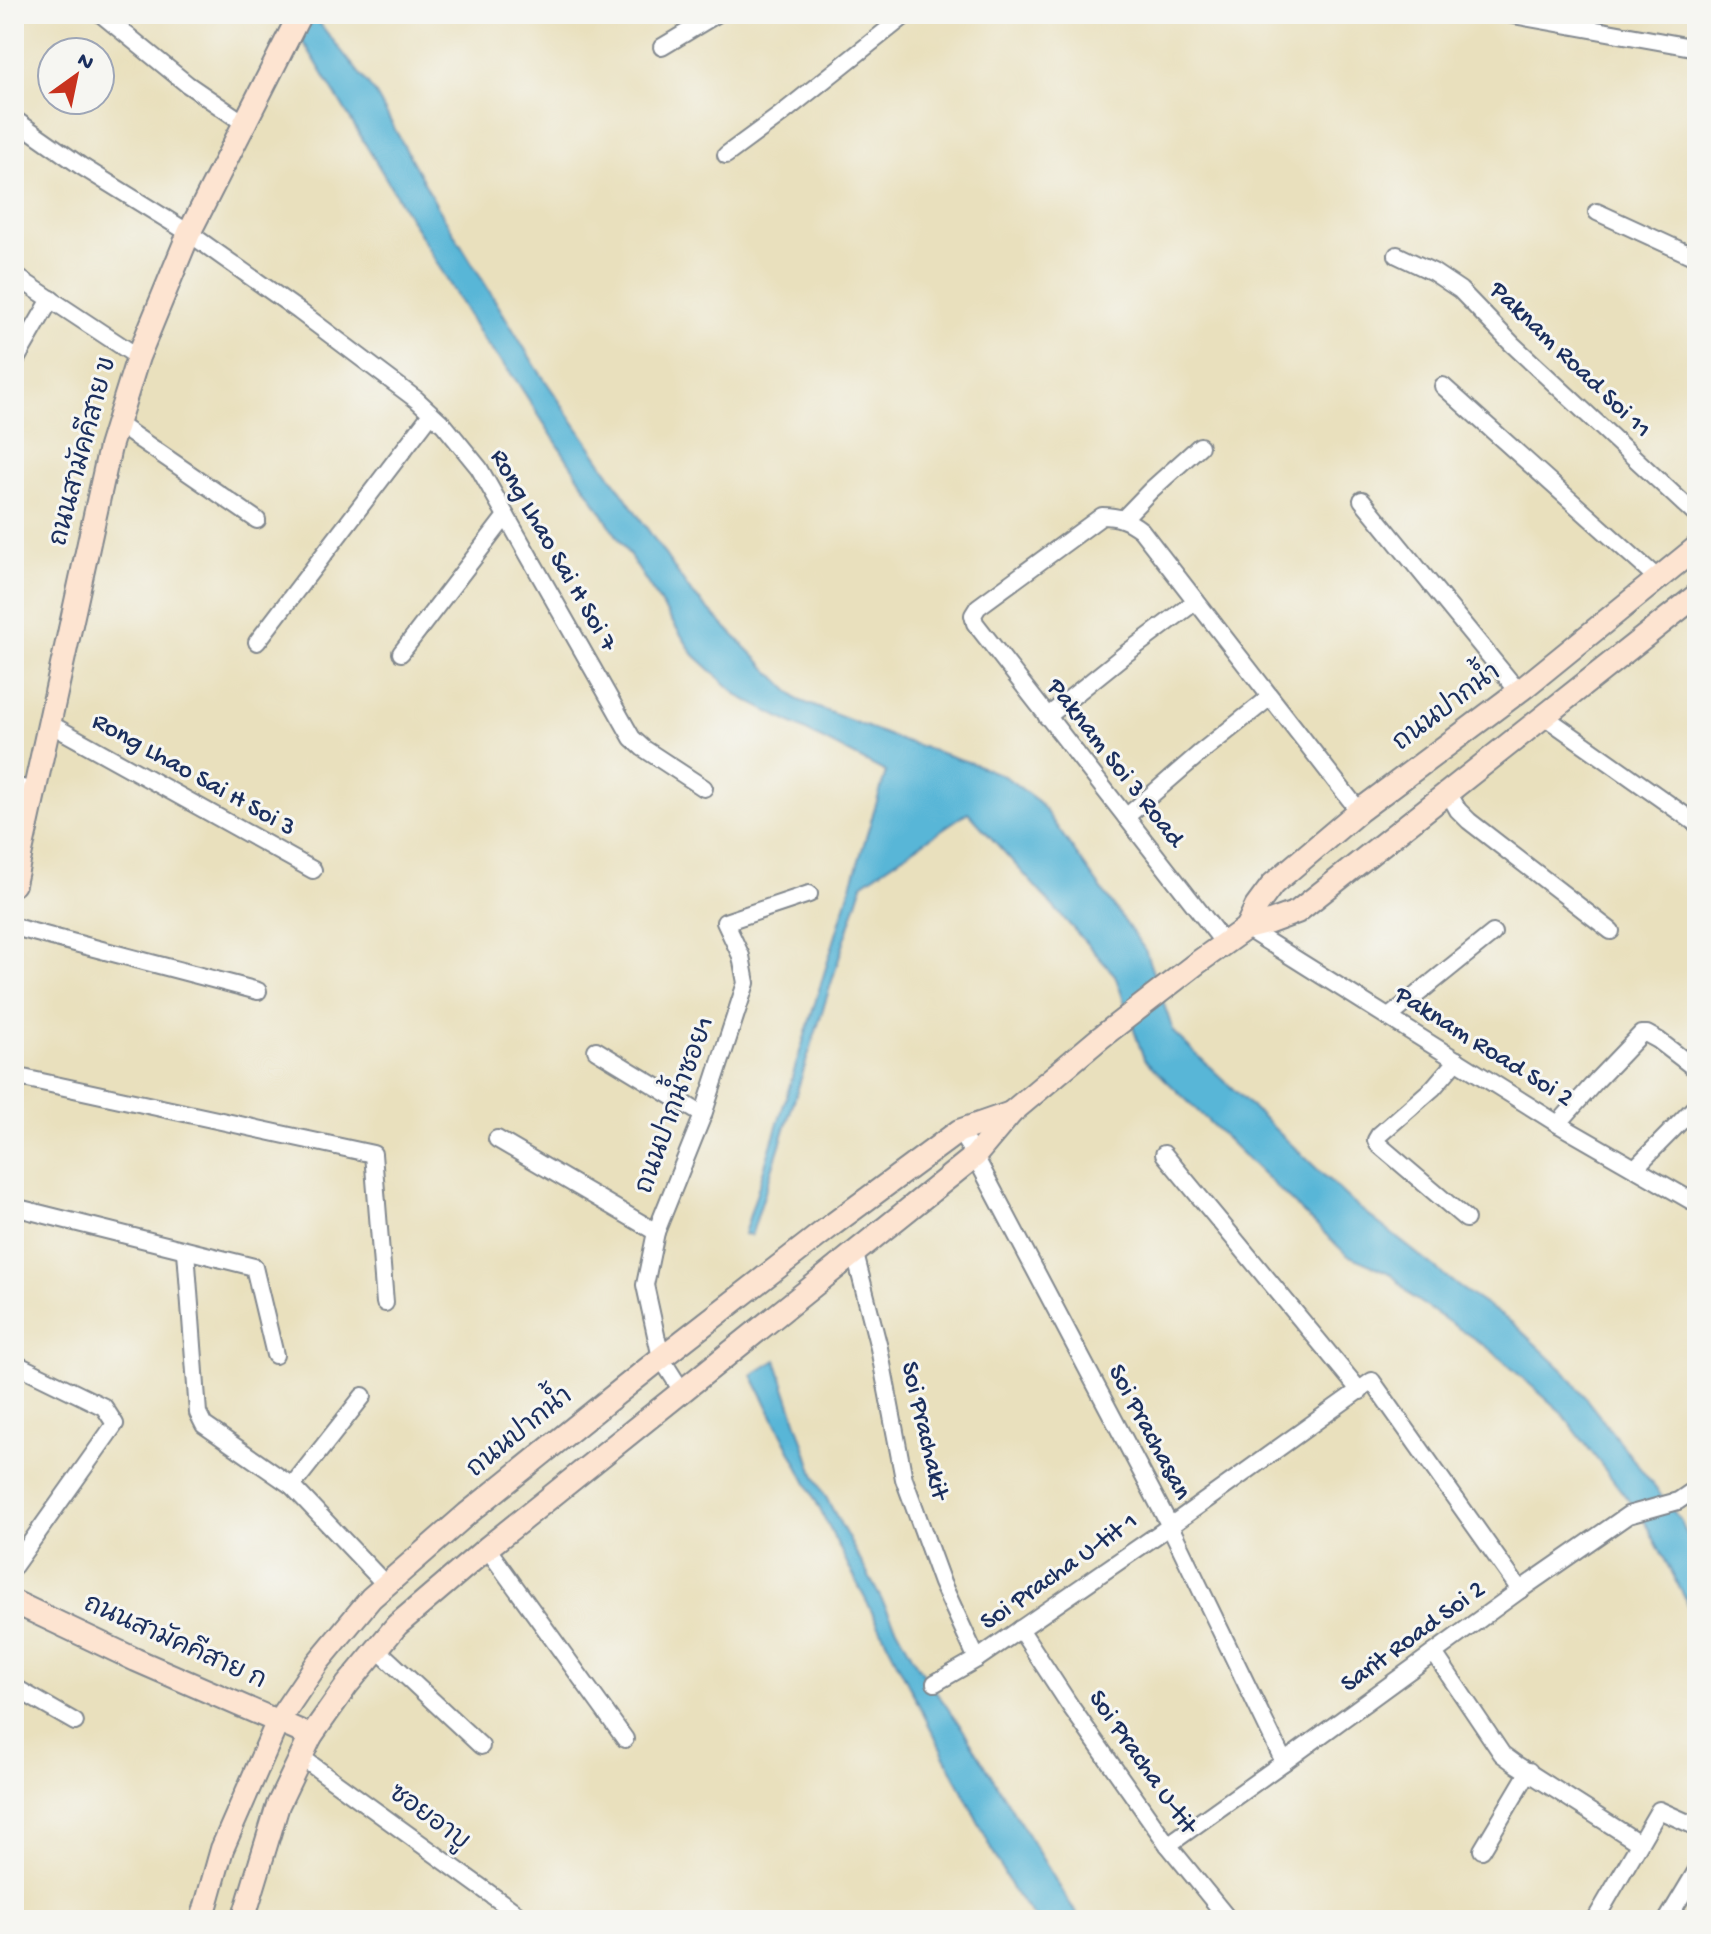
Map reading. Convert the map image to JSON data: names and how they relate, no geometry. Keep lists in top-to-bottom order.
{
  "streets": {
    "street": [
      "Paknam Road Soi 11",
      "ถนนสามัคคีสาย ข",
      "Rong Lhao Sai H Soi 7",
      "ถนนปากน้ำ",
      "Paknam Soi 3 Road",
      "Rong Lhao Sai H Soi 3",
      "Paknam Road Soi 2",
      "ถนนปากนำ้ซอย1",
      "Soi Prachakit",
      "Soi Prachasan",
      "Soi Pracha U-tit 1",
      "Sarit Road Soi 2",
      "ถนนสามัคคีสาย ก",
      "Soi Pracha U-tit",
      "ซอยอาบู"
    ]
  },
  "crossings": [
    ["ถนนสามัคคีสาย ข", "Rong Lhao Sai H Soi 7"],
    ["ถนนสามัคคีสาย ข", "Rong Lhao Sai H Soi 3"],
    ["ถนนปากน้ำ", "Paknam Soi 3 Road"],
    ["ถนนปากน้ำ", "Paknam Road Soi 2"],
    ["ถนนปากน้ำ", "ถนนปากนำ้ซอย1"],
    ["ถนนปากน้ำ", "Soi Prachakit"],
    ["ถนนปากน้ำ", "Soi Prachasan"],
    ["ถนนปากน้ำ", "ถนนสามัคคีสาย ก"],
    ["ถนนปากน้ำ", "ซอยอาบู"],
    ["Soi Prachakit", "Soi Pracha U-tit 1"],
    ["Soi Prachasan", "Soi Pracha U-tit 1"],
    ["Soi Prachasan", "Sarit Road Soi 2"],
    ["Soi Pracha U-tit 1", "Soi Pracha U-tit"],
    ["Sarit Road Soi 2", "Soi Pracha U-tit"]
  ],
  "north": "top right"
}
